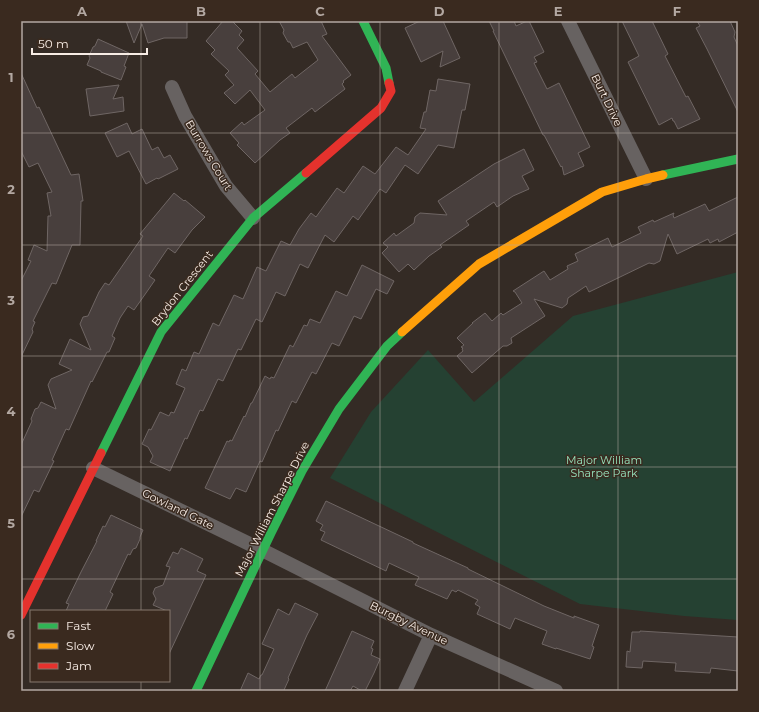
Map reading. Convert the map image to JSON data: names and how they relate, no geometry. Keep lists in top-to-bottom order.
{
  "streets": {
    "street": [
      "Burt Drive",
      "Burrows Court",
      "Brydon Crescent",
      "Gowland Gate",
      "Major William Sharpe Drive",
      "Burgby Avenue"
    ]
  },
  "crossings": [
    ["Burt Drive", "Major William Sharpe Drive"],
    ["Burrows Court", "Brydon Crescent"],
    ["Brydon Crescent", "Gowland Gate"],
    ["Gowland Gate", "Major William Sharpe Drive"],
    ["Gowland Gate", "Burgby Avenue"],
    ["Major William Sharpe Drive", "Burgby Avenue"]
  ],
  "parks": ["Major William Sharpe Park"],
  "legend": ["Fast", "Slow", "Jam"],
  "scale_bar": "50 m",
  "grid": {
    "columns": [
      "A",
      "B",
      "C",
      "D",
      "E",
      "F"
    ],
    "rows": [
      "1",
      "2",
      "3",
      "4",
      "5",
      "6"
    ]
  }
}
